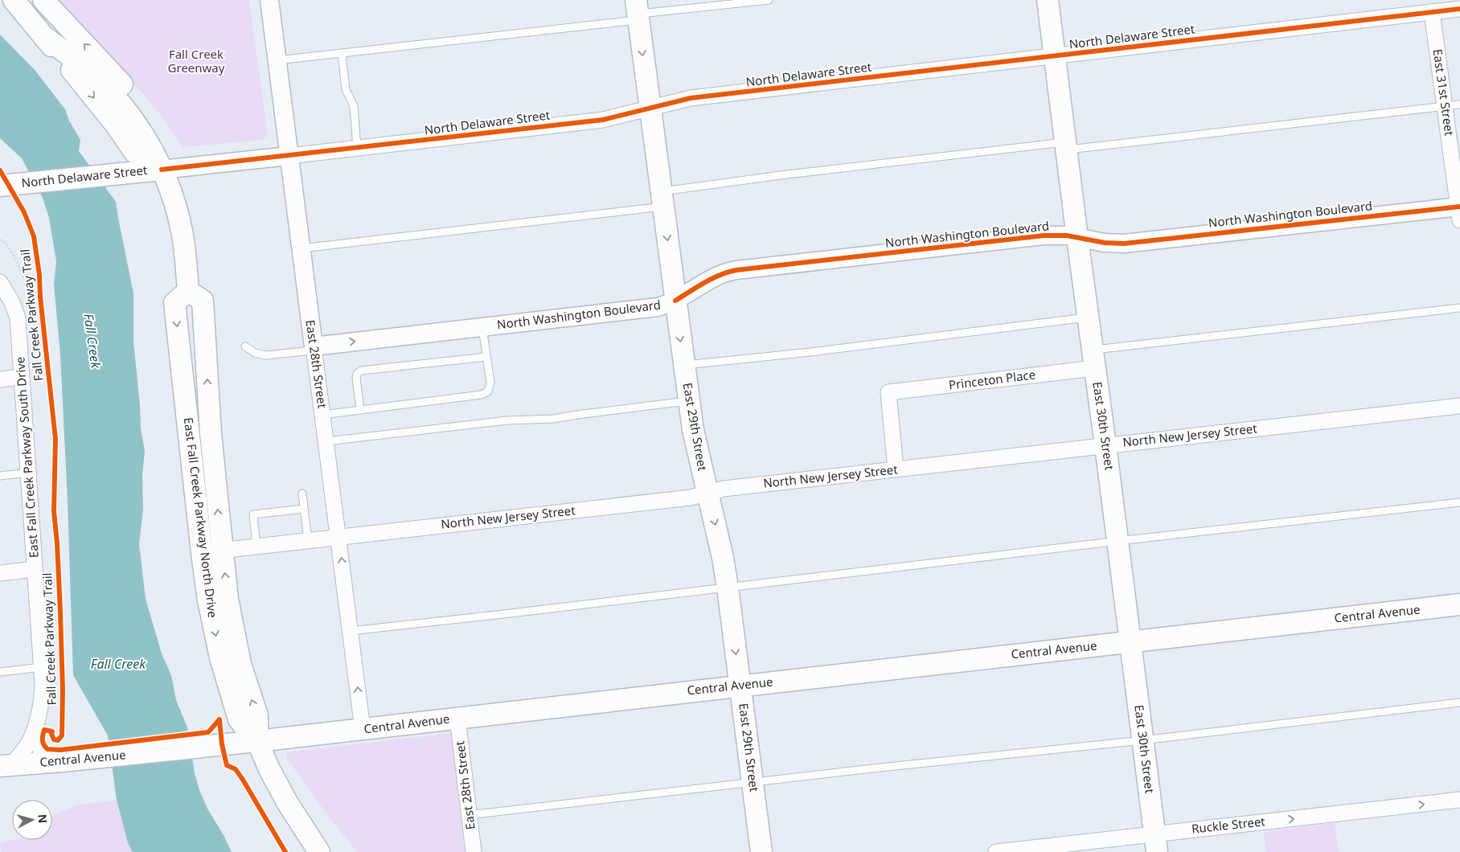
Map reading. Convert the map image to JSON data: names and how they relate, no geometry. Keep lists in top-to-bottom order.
{
  "streets": {
    "main road": [
      "North Delaware Street",
      "East 30th Street",
      "East 29th Street",
      "East Fall Creek Parkway North Drive",
      "Central Avenue"
    ],
    "street": [
      "East 31st Street",
      "North Washington Boulevard",
      "East 28th Street",
      "Princeton Place",
      "North New Jersey Street",
      "East Fall Creek Parkway South Drive",
      "Ruckle Street"
    ],
    "cycle path": ["Fall Creek Parkway Trail"]
  },
  "crossings": [
    ["North Delaware Street", "East 31st Street"],
    ["North Delaware Street", "East 28th Street"],
    ["North Delaware Street", "East 30th Street"],
    ["North Delaware Street", "East 29th Street"],
    ["East 31st Street", "North Washington Boulevard"],
    ["North Washington Boulevard", "East 28th Street"],
    ["North Washington Boulevard", "East 30th Street"],
    ["North Washington Boulevard", "East 29th Street"],
    ["East 28th Street", "North New Jersey Street"],
    ["East 28th Street", "Central Avenue"],
    ["Princeton Place", "East 30th Street"],
    ["Princeton Place", "North New Jersey Street"],
    ["East 30th Street", "North New Jersey Street"],
    ["East 30th Street", "Central Avenue"],
    ["East 30th Street", "Ruckle Street"],
    ["East 29th Street", "North New Jersey Street"],
    ["East 29th Street", "Central Avenue"],
    ["North New Jersey Street", "East Fall Creek Parkway North Drive"],
    ["East Fall Creek Parkway South Drive", "Central Avenue"],
    ["East Fall Creek Parkway North Drive", "Central Avenue"]
  ],
  "one_way": ["East 29th Street", "Ruckle Street"],
  "water": ["Fall Creek"],
  "parks": ["Fall Creek Greenway"],
  "north": "right"
}
